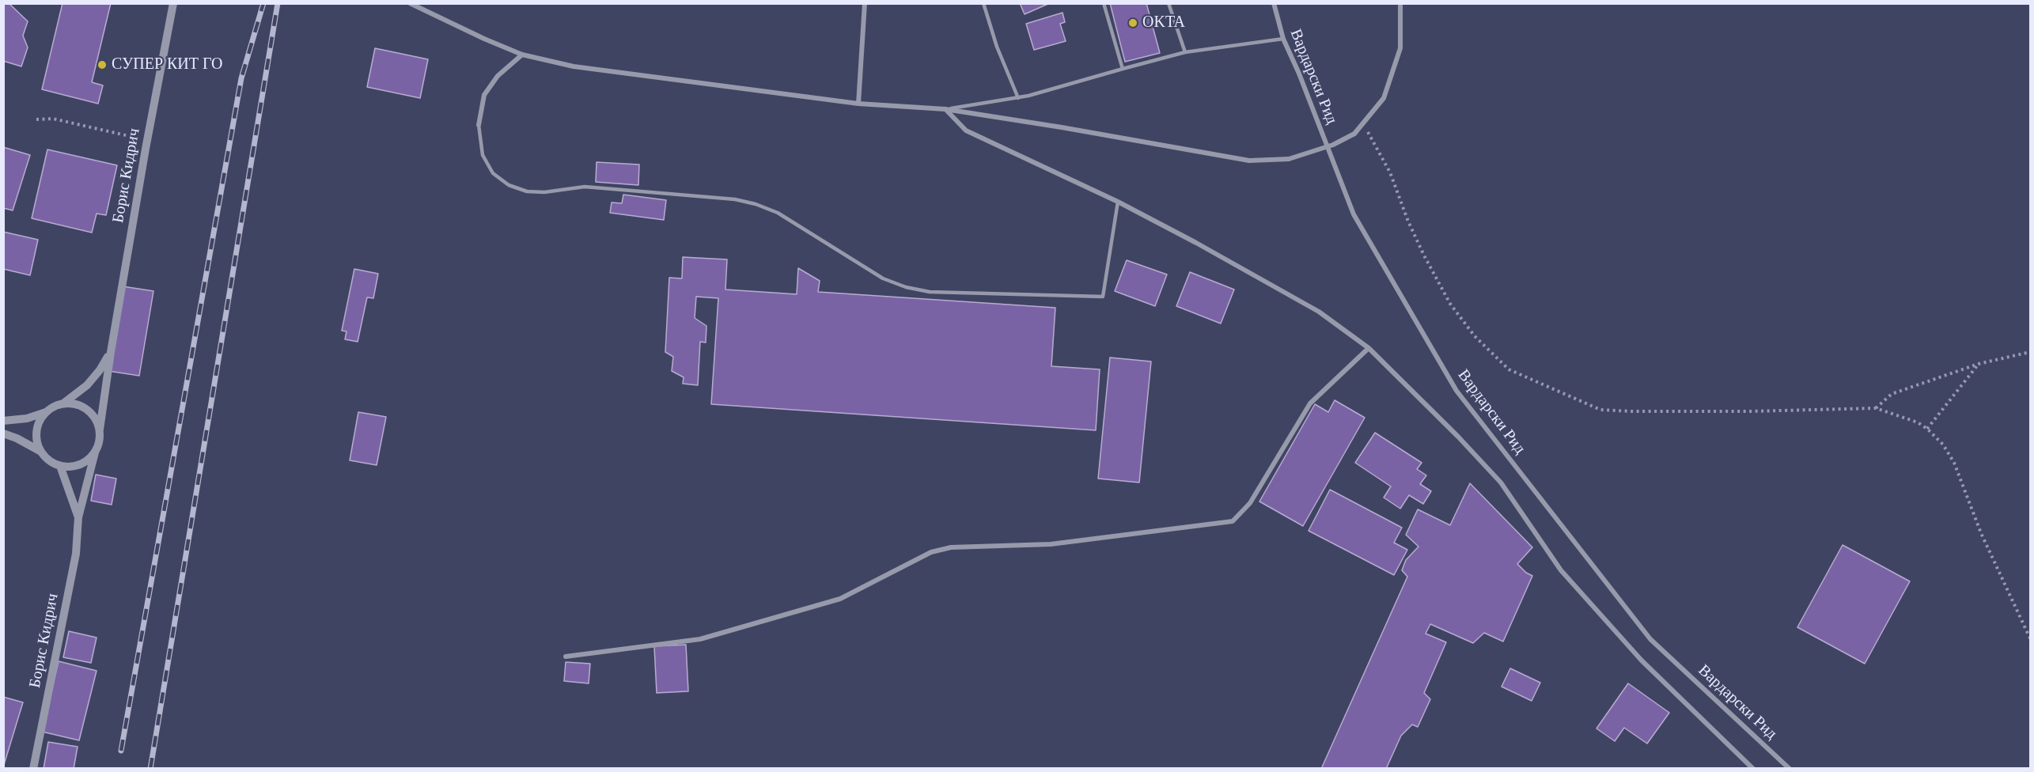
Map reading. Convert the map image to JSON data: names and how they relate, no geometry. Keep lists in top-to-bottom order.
{
  "streets": {
    "street": ["Вардарски Рид", "Борис Кидрич"]
  },
  "places": ["OKTA", "СУПЕР КИТ ГО"]
}
